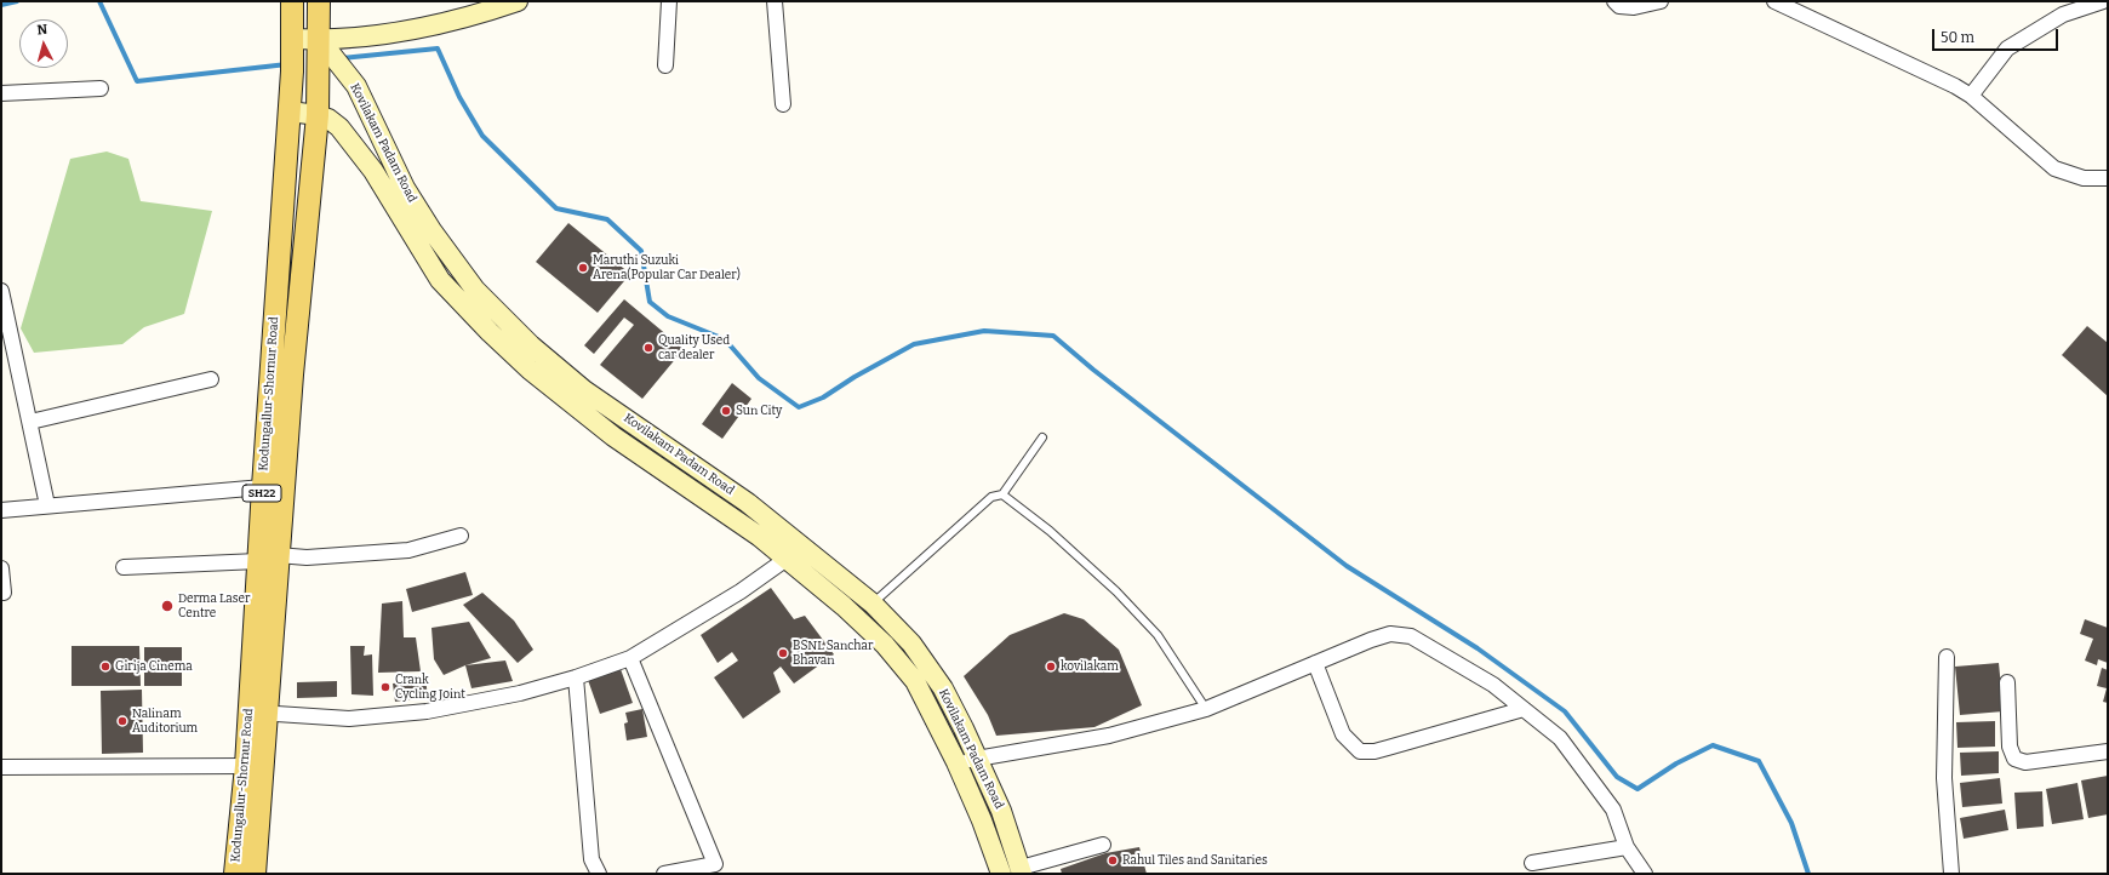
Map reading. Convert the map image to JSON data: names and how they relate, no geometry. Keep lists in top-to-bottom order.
{
  "streets": {
    "main road": ["Kovilakam Padam Road", "Kodungallur-Shornur Road", "SH22"]
  },
  "crossings": [
    ["Kovilakam Padam Road", "Kodungallur-Shornur Road"],
    ["Kovilakam Padam Road", "SH22"],
    ["Kodungallur-Shornur Road", "SH22"]
  ],
  "places": [
    "Maruthi Suzuki Arena(Popular Car Dealer)",
    "Quality Used car dealer",
    "Sun City",
    "Derma Laser Centre",
    "BSNL Sanchar Bhavan",
    "Girija Cinema",
    "kovilakam",
    "Crank Cycling Joint",
    "Nalinam Auditorium",
    "Rahul Tiles and Sanitaries"
  ],
  "scale_bar": "50 m",
  "north": "top"
}
